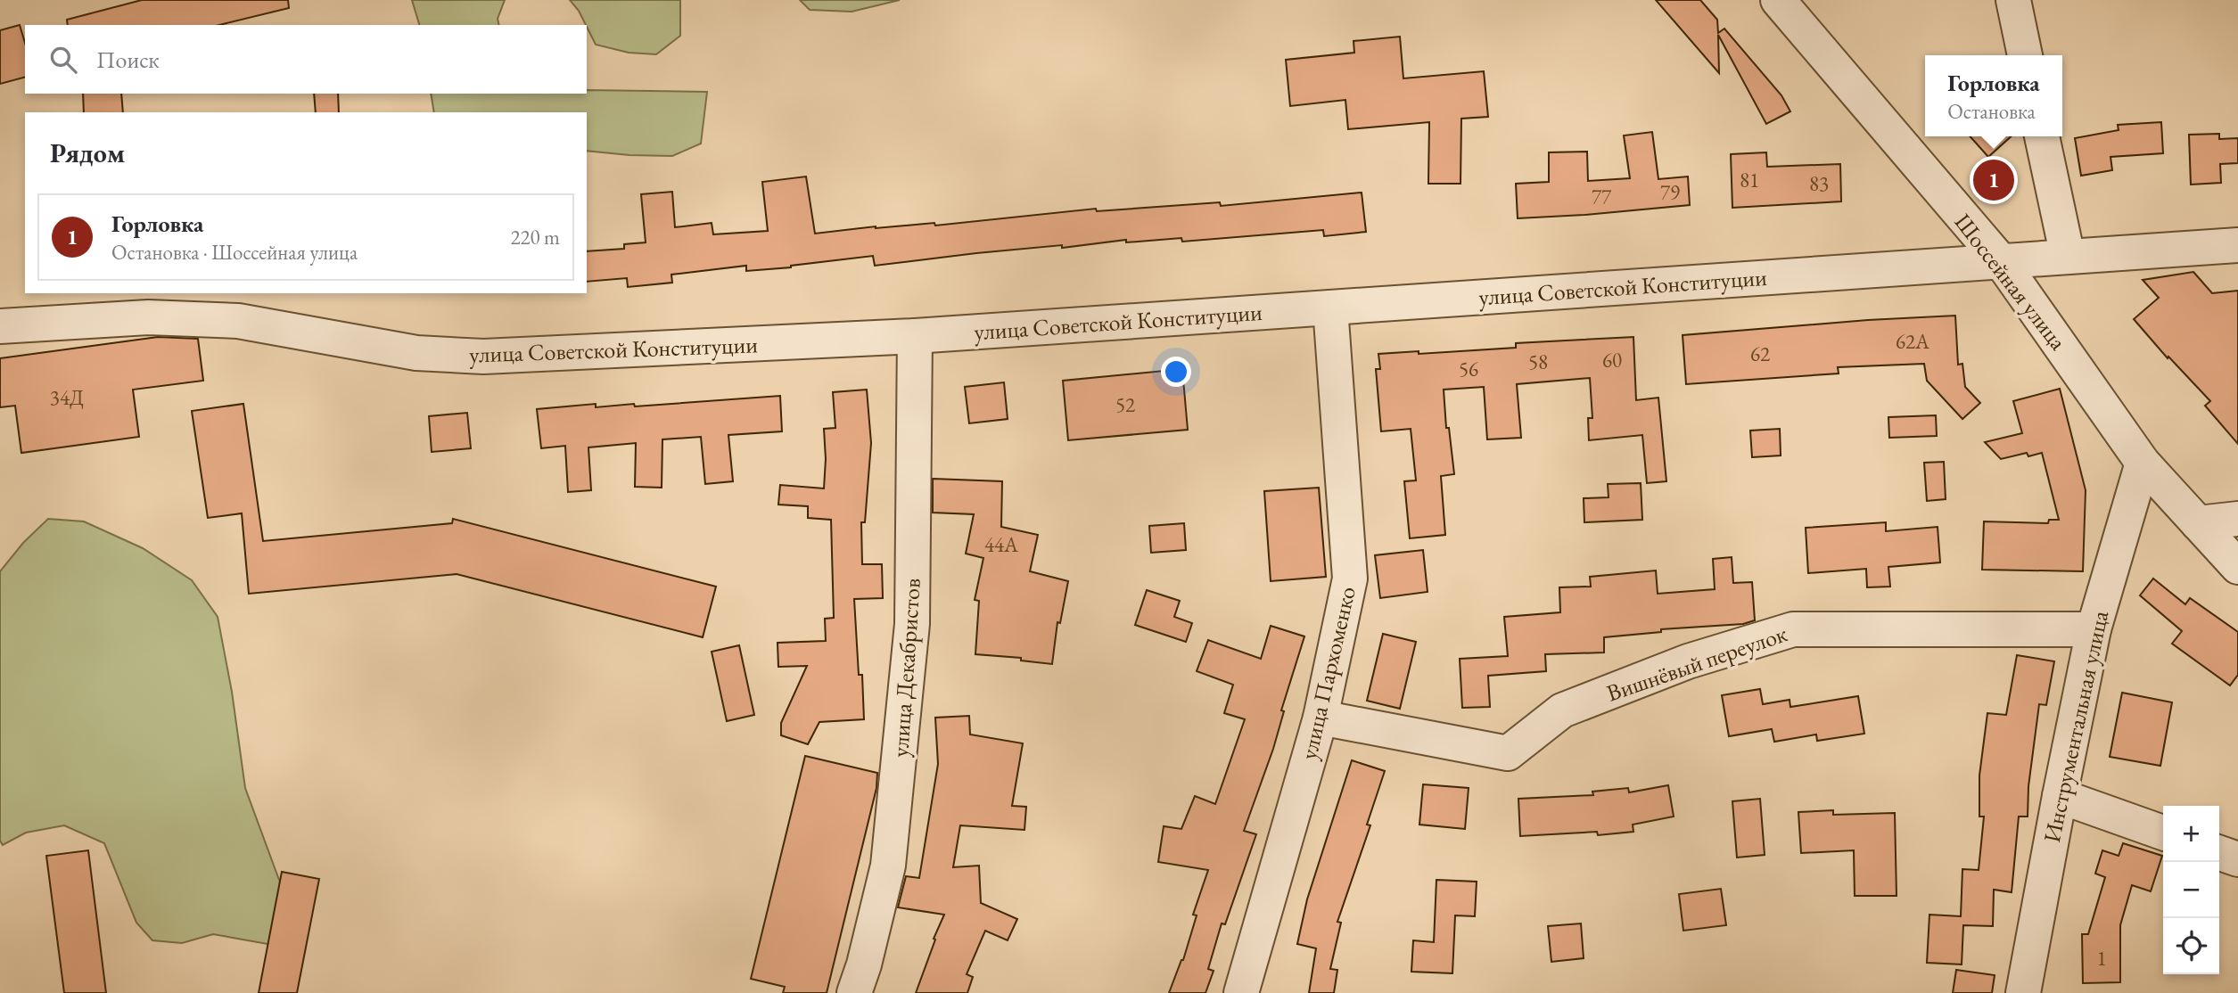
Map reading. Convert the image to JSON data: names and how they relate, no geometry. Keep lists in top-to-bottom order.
{
  "streets": {
    "street": [
      "Шоссейная улица",
      "улица Советской Конституции",
      "Вишнёвый переулок",
      "улица Декабристов",
      "улица Пархоменко",
      "Инструментальная улица"
    ]
  },
  "crossings": [
    ["Шоссейная улица", "улица Советской Конституции"],
    ["Шоссейная улица", "Инструментальная улица"],
    ["улица Советской Конституции", "улица Декабристов"],
    ["улица Советской Конституции", "улица Пархоменко"],
    ["Вишнёвый переулок", "улица Пархоменко"],
    ["Вишнёвый переулок", "Инструментальная улица"]
  ],
  "house_numbers": [
    "81",
    "83",
    "79",
    "77",
    "62А",
    "62",
    "60",
    "58",
    "56",
    "34Д",
    "52",
    "44А",
    "1"
  ],
  "page": {
    "search": "Поиск",
    "popup": ["Горловка", "Остановка"],
    "heading": "Рядом",
    "pins": "1",
    "list": [
      {
        "mark": "1",
        "name": "Горловка",
        "note": "Остановка · Шоссейная улица",
        "value": "220 m"
      }
    ],
    "map_buttons": ["+", "−"]
  }
}
